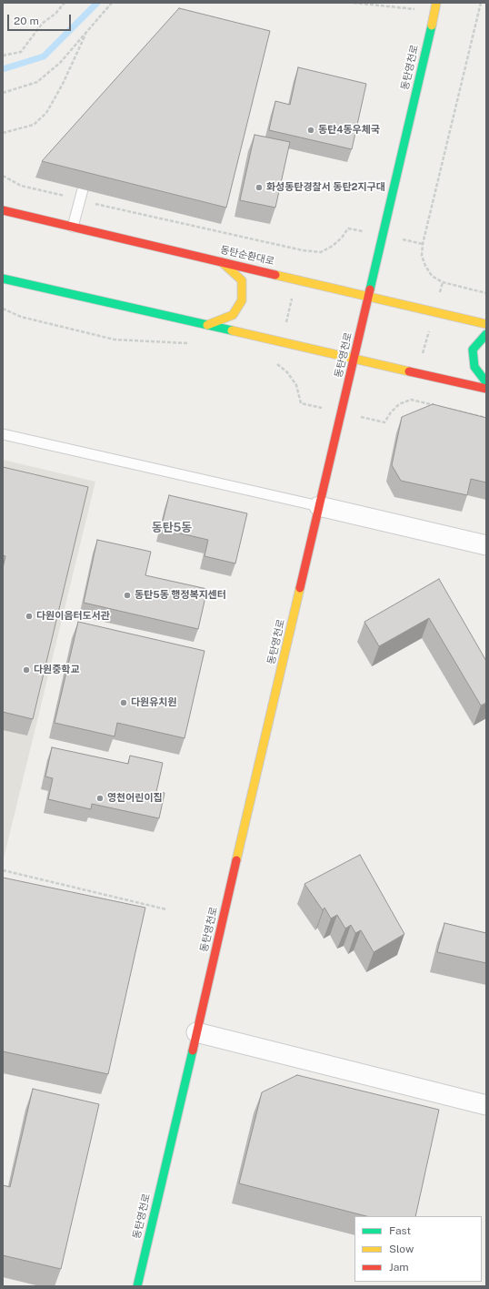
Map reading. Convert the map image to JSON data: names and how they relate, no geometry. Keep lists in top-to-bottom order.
{
  "streets": {
    "street": ["동탄영천로", "동탄순환대로"]
  },
  "crossings": [
    ["동탄영천로", "동탄순환대로"]
  ],
  "districts": ["동탄5동"],
  "places": [
    "동탄4동우체국",
    "화성동탄경찰서 동탄2지구대",
    "동탄5동 행정복지센터",
    "다원이음터도서관",
    "다원중학교",
    "다원유치원",
    "영천어린이집"
  ],
  "legend": ["Fast", "Slow", "Jam"],
  "scale_bar": "20 m"
}
